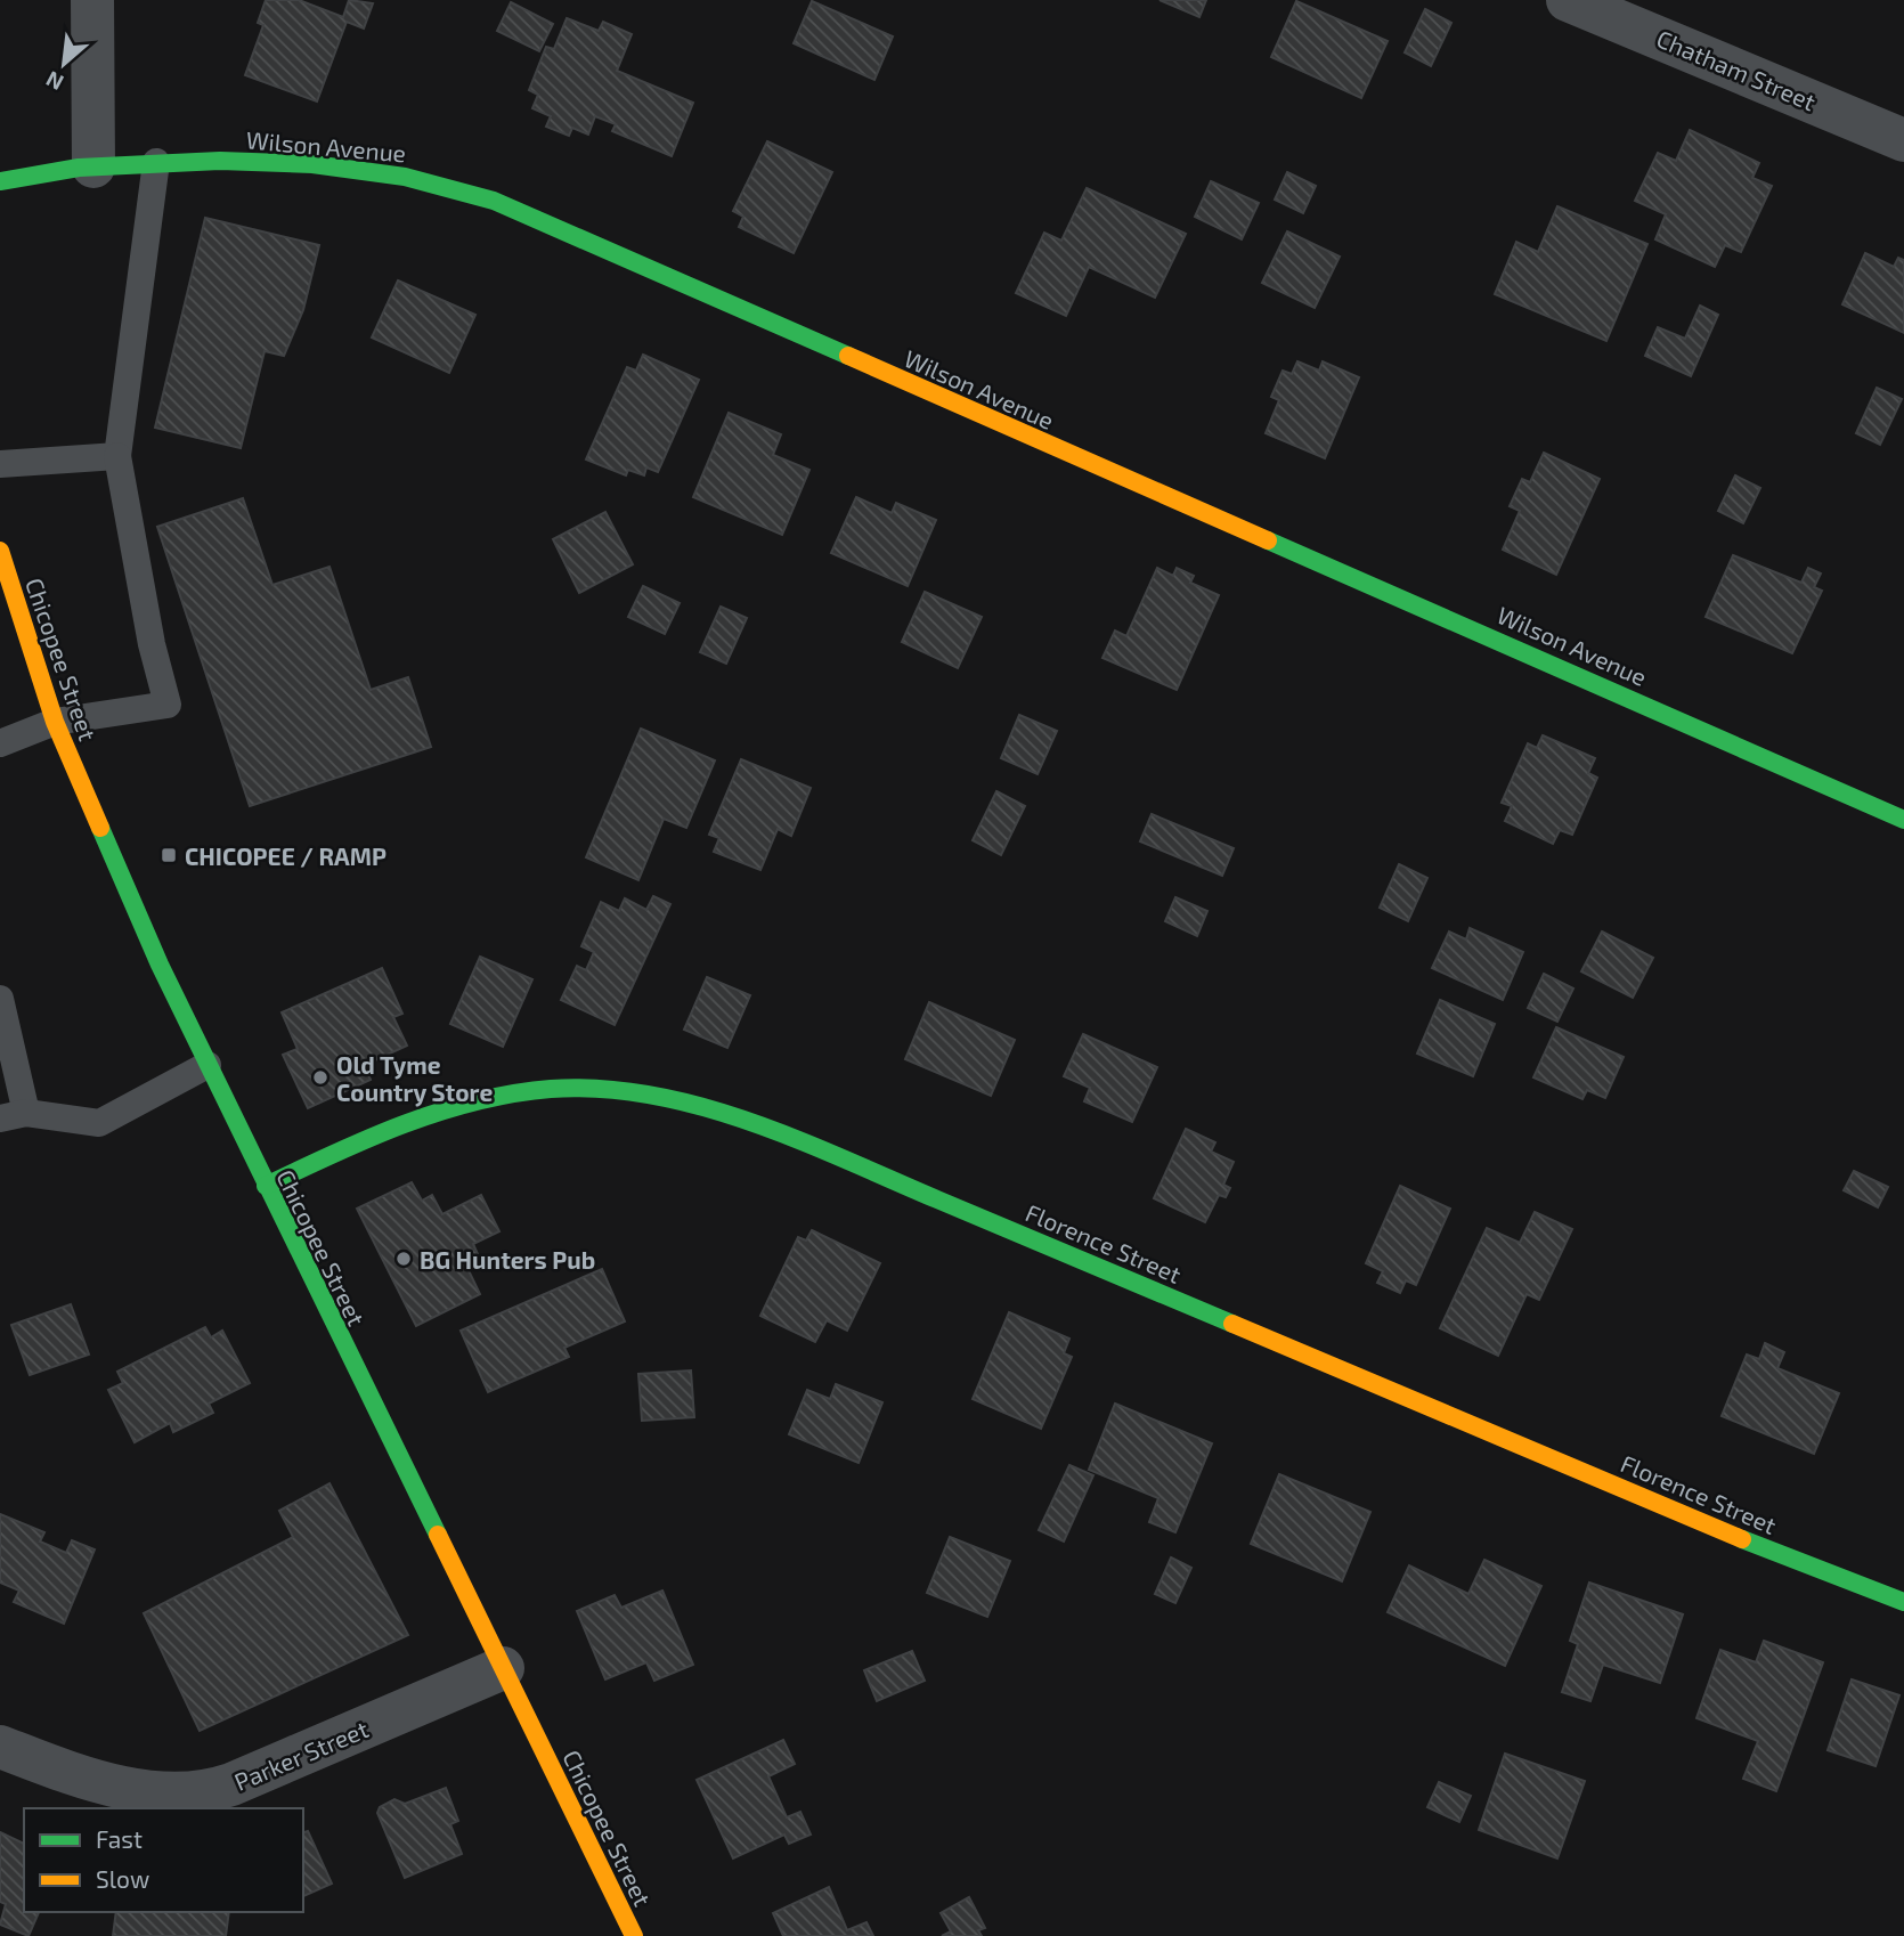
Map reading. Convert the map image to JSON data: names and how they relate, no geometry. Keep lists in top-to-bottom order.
{
  "streets": {
    "street": [
      "Chatham Street",
      "Wilson Avenue",
      "Chicopee Street",
      "Florence Street",
      "Parker Street"
    ]
  },
  "crossings": [
    ["Chicopee Street", "Florence Street"],
    ["Chicopee Street", "Parker Street"]
  ],
  "places": {
    "transit": ["CHICOPEE / RAMP"],
    "other": ["Old Tyme Country Store", "BG Hunters Pub"]
  },
  "legend": ["Fast", "Slow"],
  "north": "bottom left"
}
